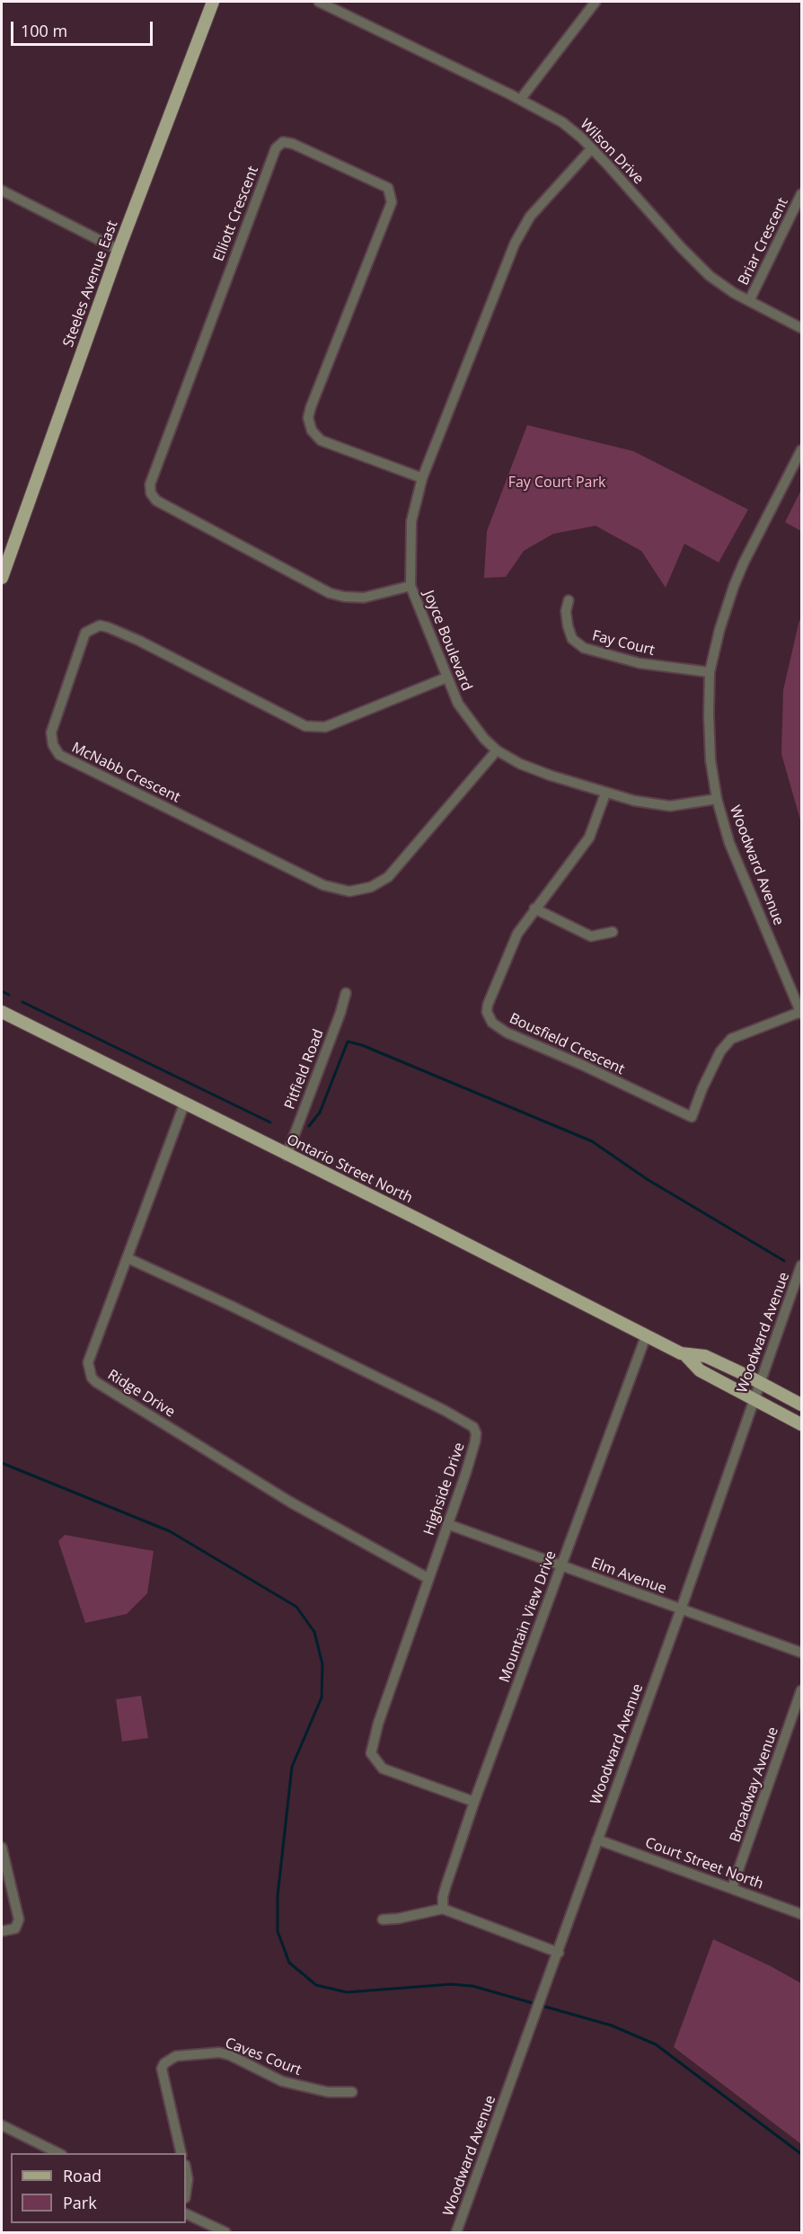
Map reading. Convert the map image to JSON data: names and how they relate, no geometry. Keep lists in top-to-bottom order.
{
  "streets": {
    "main road": ["Steeles Avenue East", "Ontario Street North"],
    "street": [
      "Wilson Drive",
      "Elliott Crescent",
      "Briar Crescent",
      "Joyce Boulevard",
      "Fay Court",
      "McNabb Crescent",
      "Woodward Avenue",
      "Bousfield Crescent",
      "Pitfield Road",
      "Ridge Drive",
      "Highside Drive",
      "Elm Avenue",
      "Mountain View Drive",
      "Broadway Avenue",
      "Court Street North",
      "Caves Court"
    ]
  },
  "crossings": [
    ["Wilson Drive", "Briar Crescent"],
    ["Wilson Drive", "Joyce Boulevard"],
    ["Elliott Crescent", "Joyce Boulevard"],
    ["Joyce Boulevard", "McNabb Crescent"],
    ["Joyce Boulevard", "Woodward Avenue"],
    ["Joyce Boulevard", "Bousfield Crescent"],
    ["Fay Court", "Woodward Avenue"],
    ["Woodward Avenue", "Bousfield Crescent"],
    ["Woodward Avenue", "Ontario Street North"],
    ["Woodward Avenue", "Elm Avenue"],
    ["Woodward Avenue", "Court Street North"],
    ["Pitfield Road", "Ontario Street North"],
    ["Ontario Street North", "Ridge Drive"],
    ["Ontario Street North", "Mountain View Drive"],
    ["Ridge Drive", "Highside Drive"],
    ["Highside Drive", "Elm Avenue"],
    ["Highside Drive", "Mountain View Drive"],
    ["Elm Avenue", "Mountain View Drive"],
    ["Broadway Avenue", "Court Street North"]
  ],
  "parks": ["Fay Court Park"],
  "legend": ["Road", "Park"],
  "scale_bar": "100 m"
}
